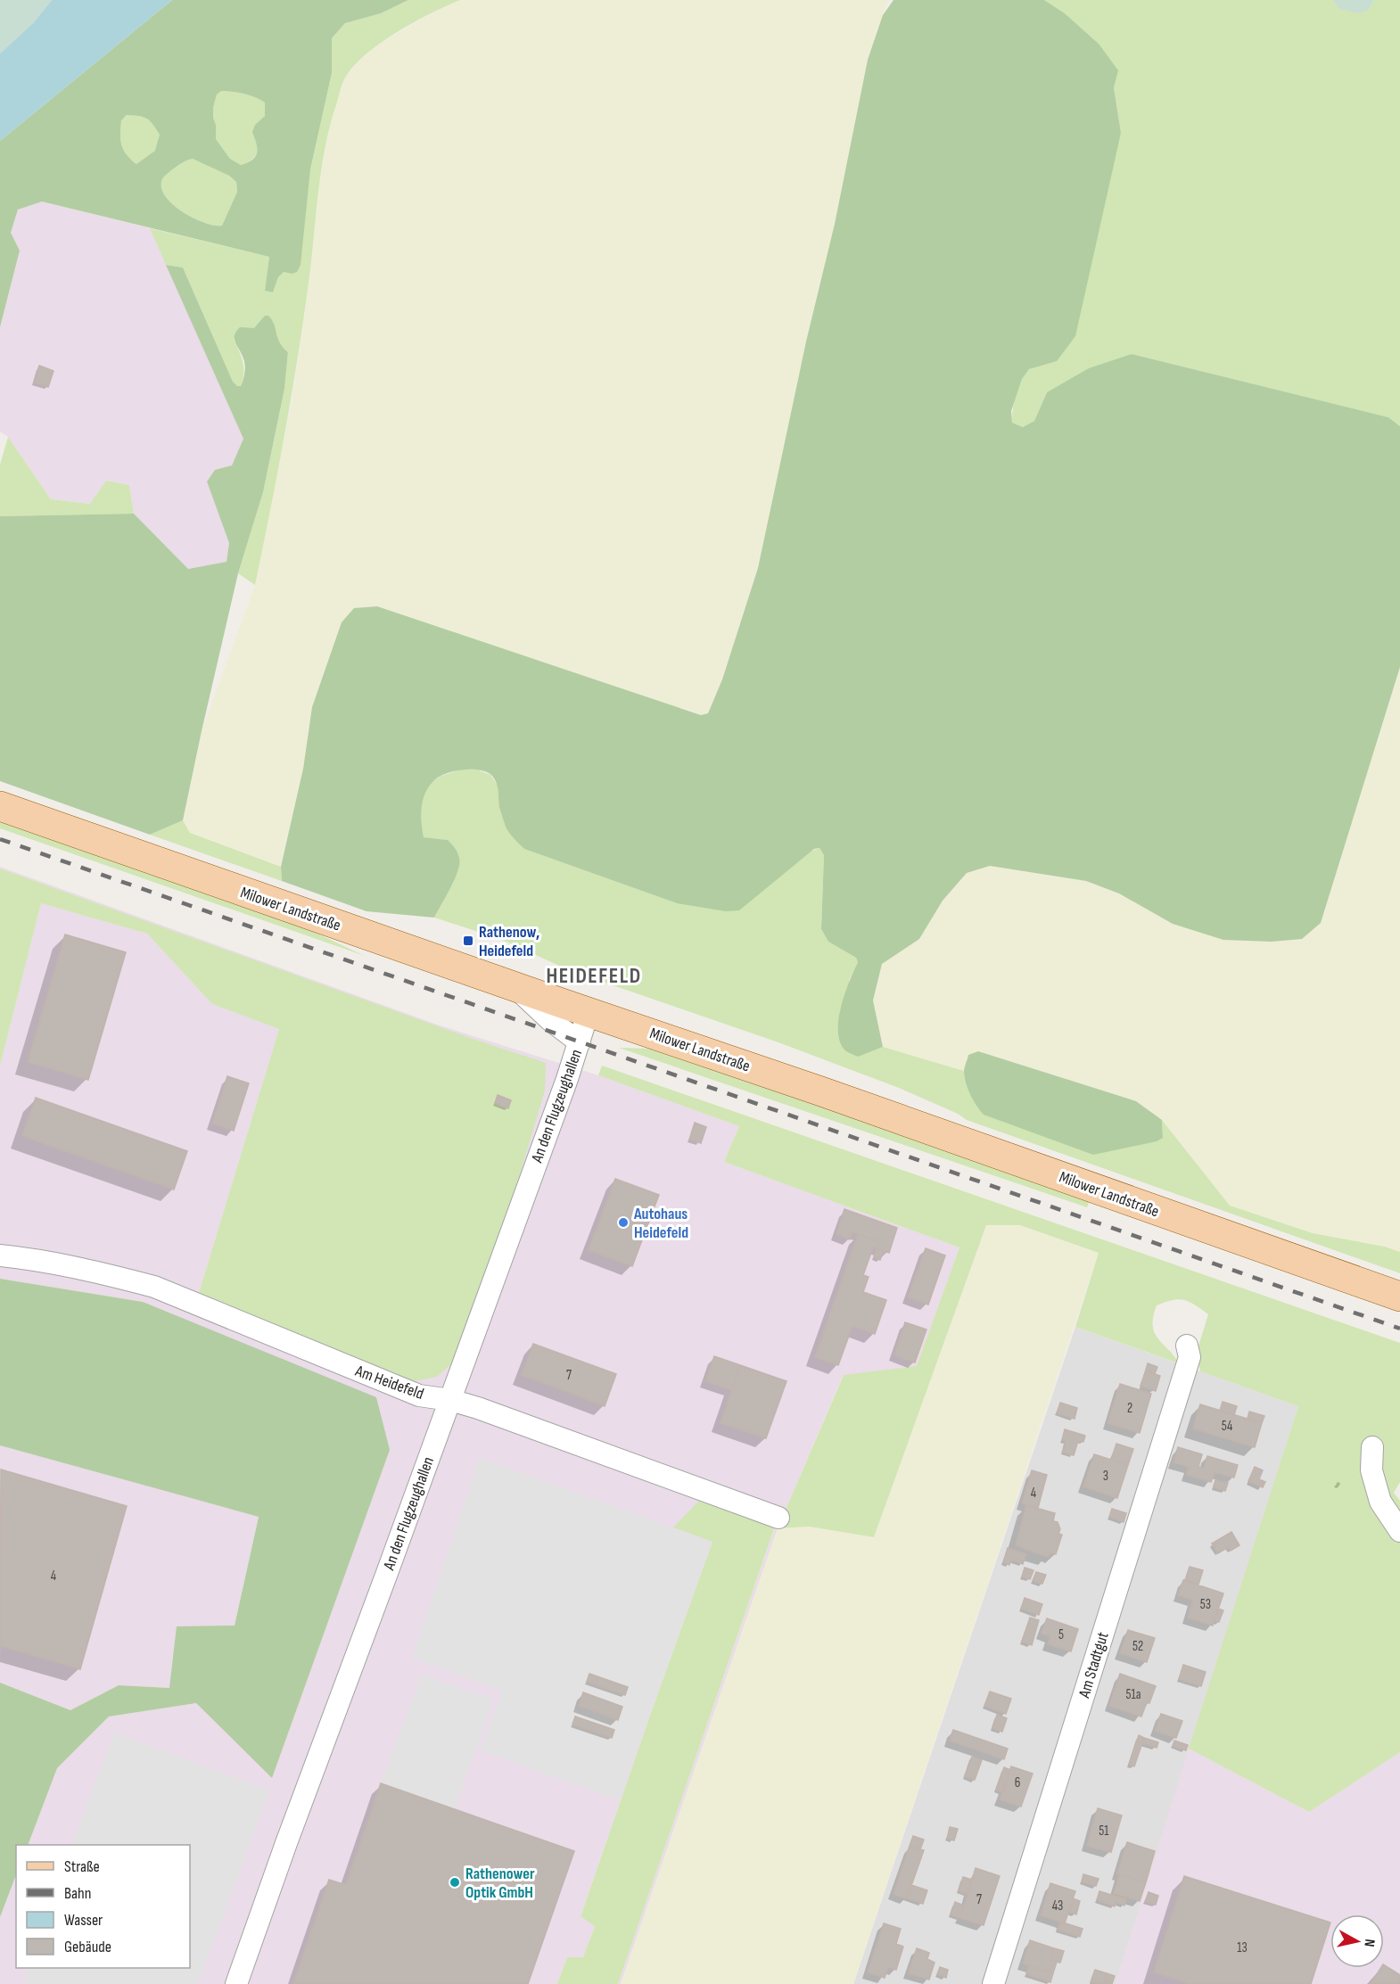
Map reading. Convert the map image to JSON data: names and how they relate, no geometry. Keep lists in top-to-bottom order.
{
  "streets": {
    "main road": ["Milower Landstraße"],
    "street": ["An den Flugzeughallen", "Am Heidefeld", "Am Stadtgut"]
  },
  "crossings": [
    ["Milower Landstraße", "An den Flugzeughallen"],
    ["An den Flugzeughallen", "Am Heidefeld"]
  ],
  "districts": ["HEIDEFELD"],
  "places": {
    "transit": ["Rathenow, Heidefeld"],
    "other": ["Autohaus Heidefeld", "Rathenower Optik GmbH"]
  },
  "house_numbers": [
    "7",
    "2",
    "54",
    "3",
    "4",
    "4",
    "53",
    "5",
    "52",
    "51a",
    "6",
    "51",
    "7",
    "43",
    "13"
  ],
  "legend": [
    "Straße",
    "Bahn",
    "Wasser",
    "Gebäude"
  ],
  "north": "right"
}
